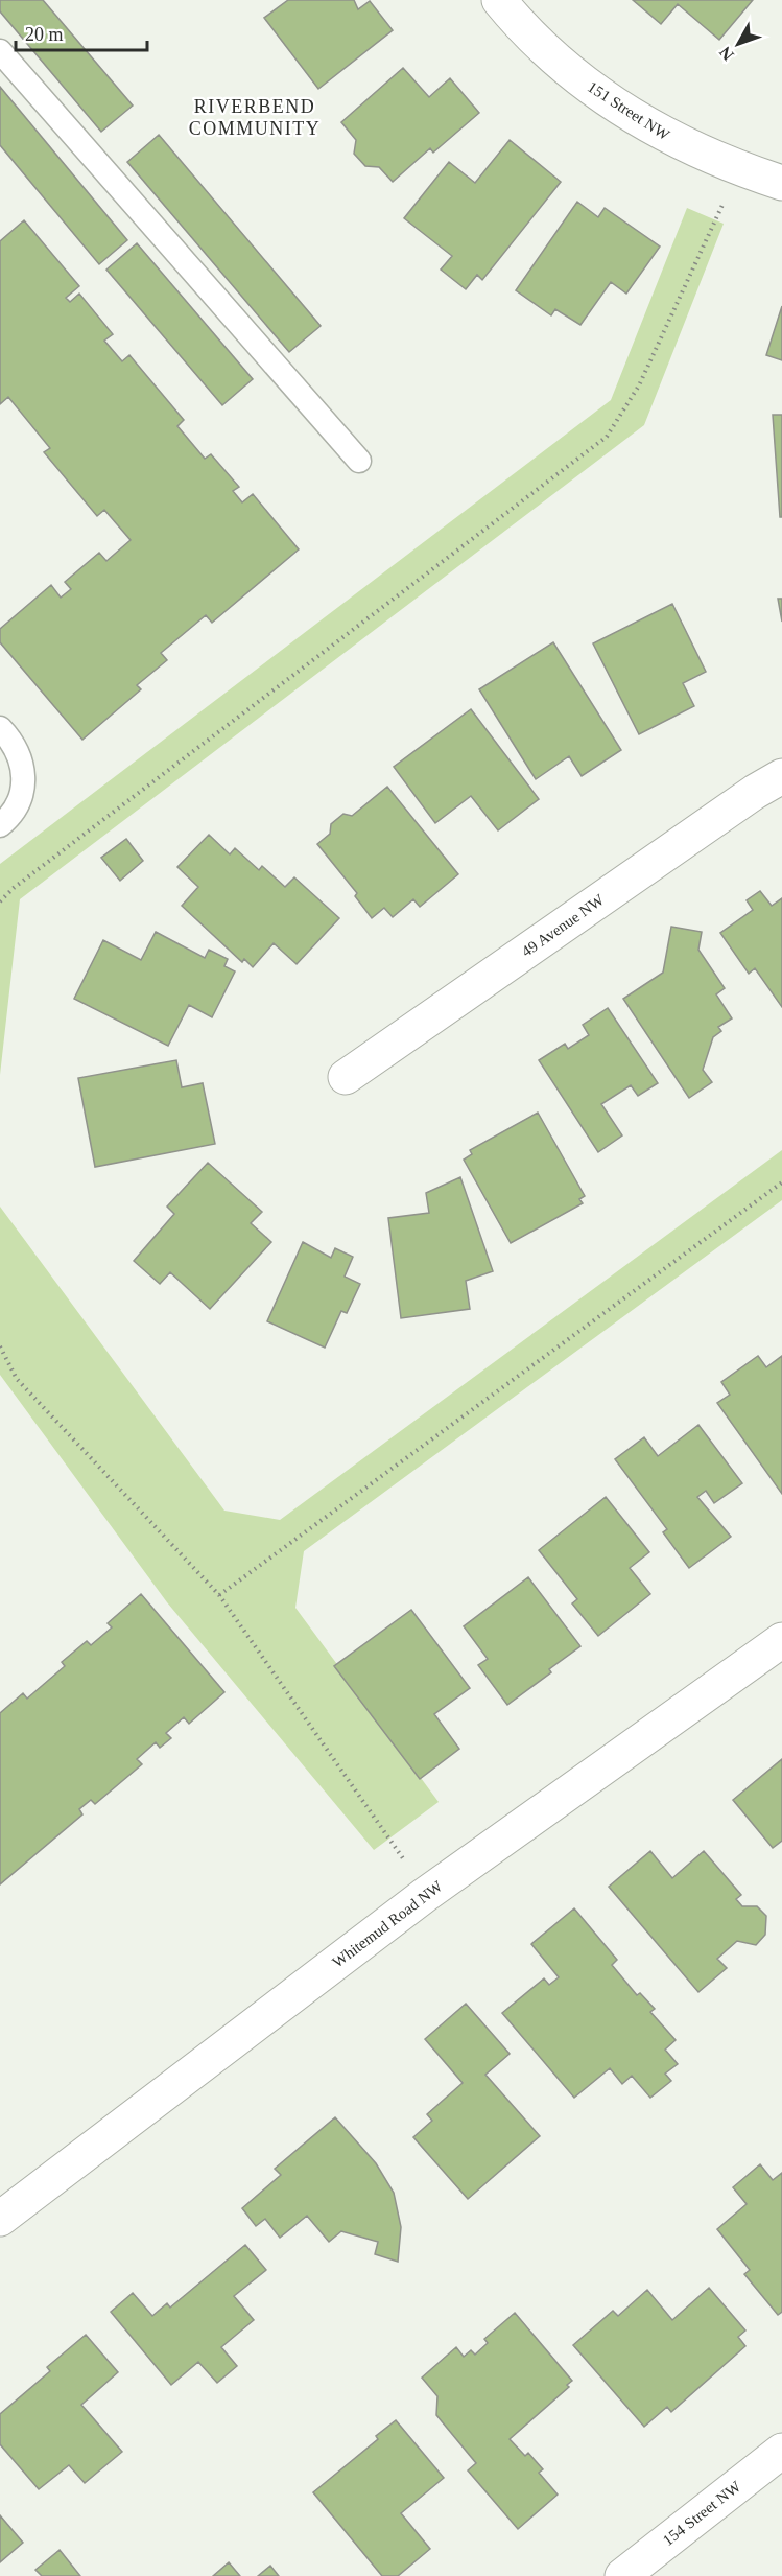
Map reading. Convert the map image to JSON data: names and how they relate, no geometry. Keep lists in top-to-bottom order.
{
  "streets": {
    "street": [
      "151 Street NW",
      "49 Avenue NW",
      "Whitemud Road NW",
      "154 Street NW"
    ]
  },
  "districts": ["RIVERBEND COMMUNITY"],
  "scale_bar": "20 m",
  "north": "bottom left"
}
